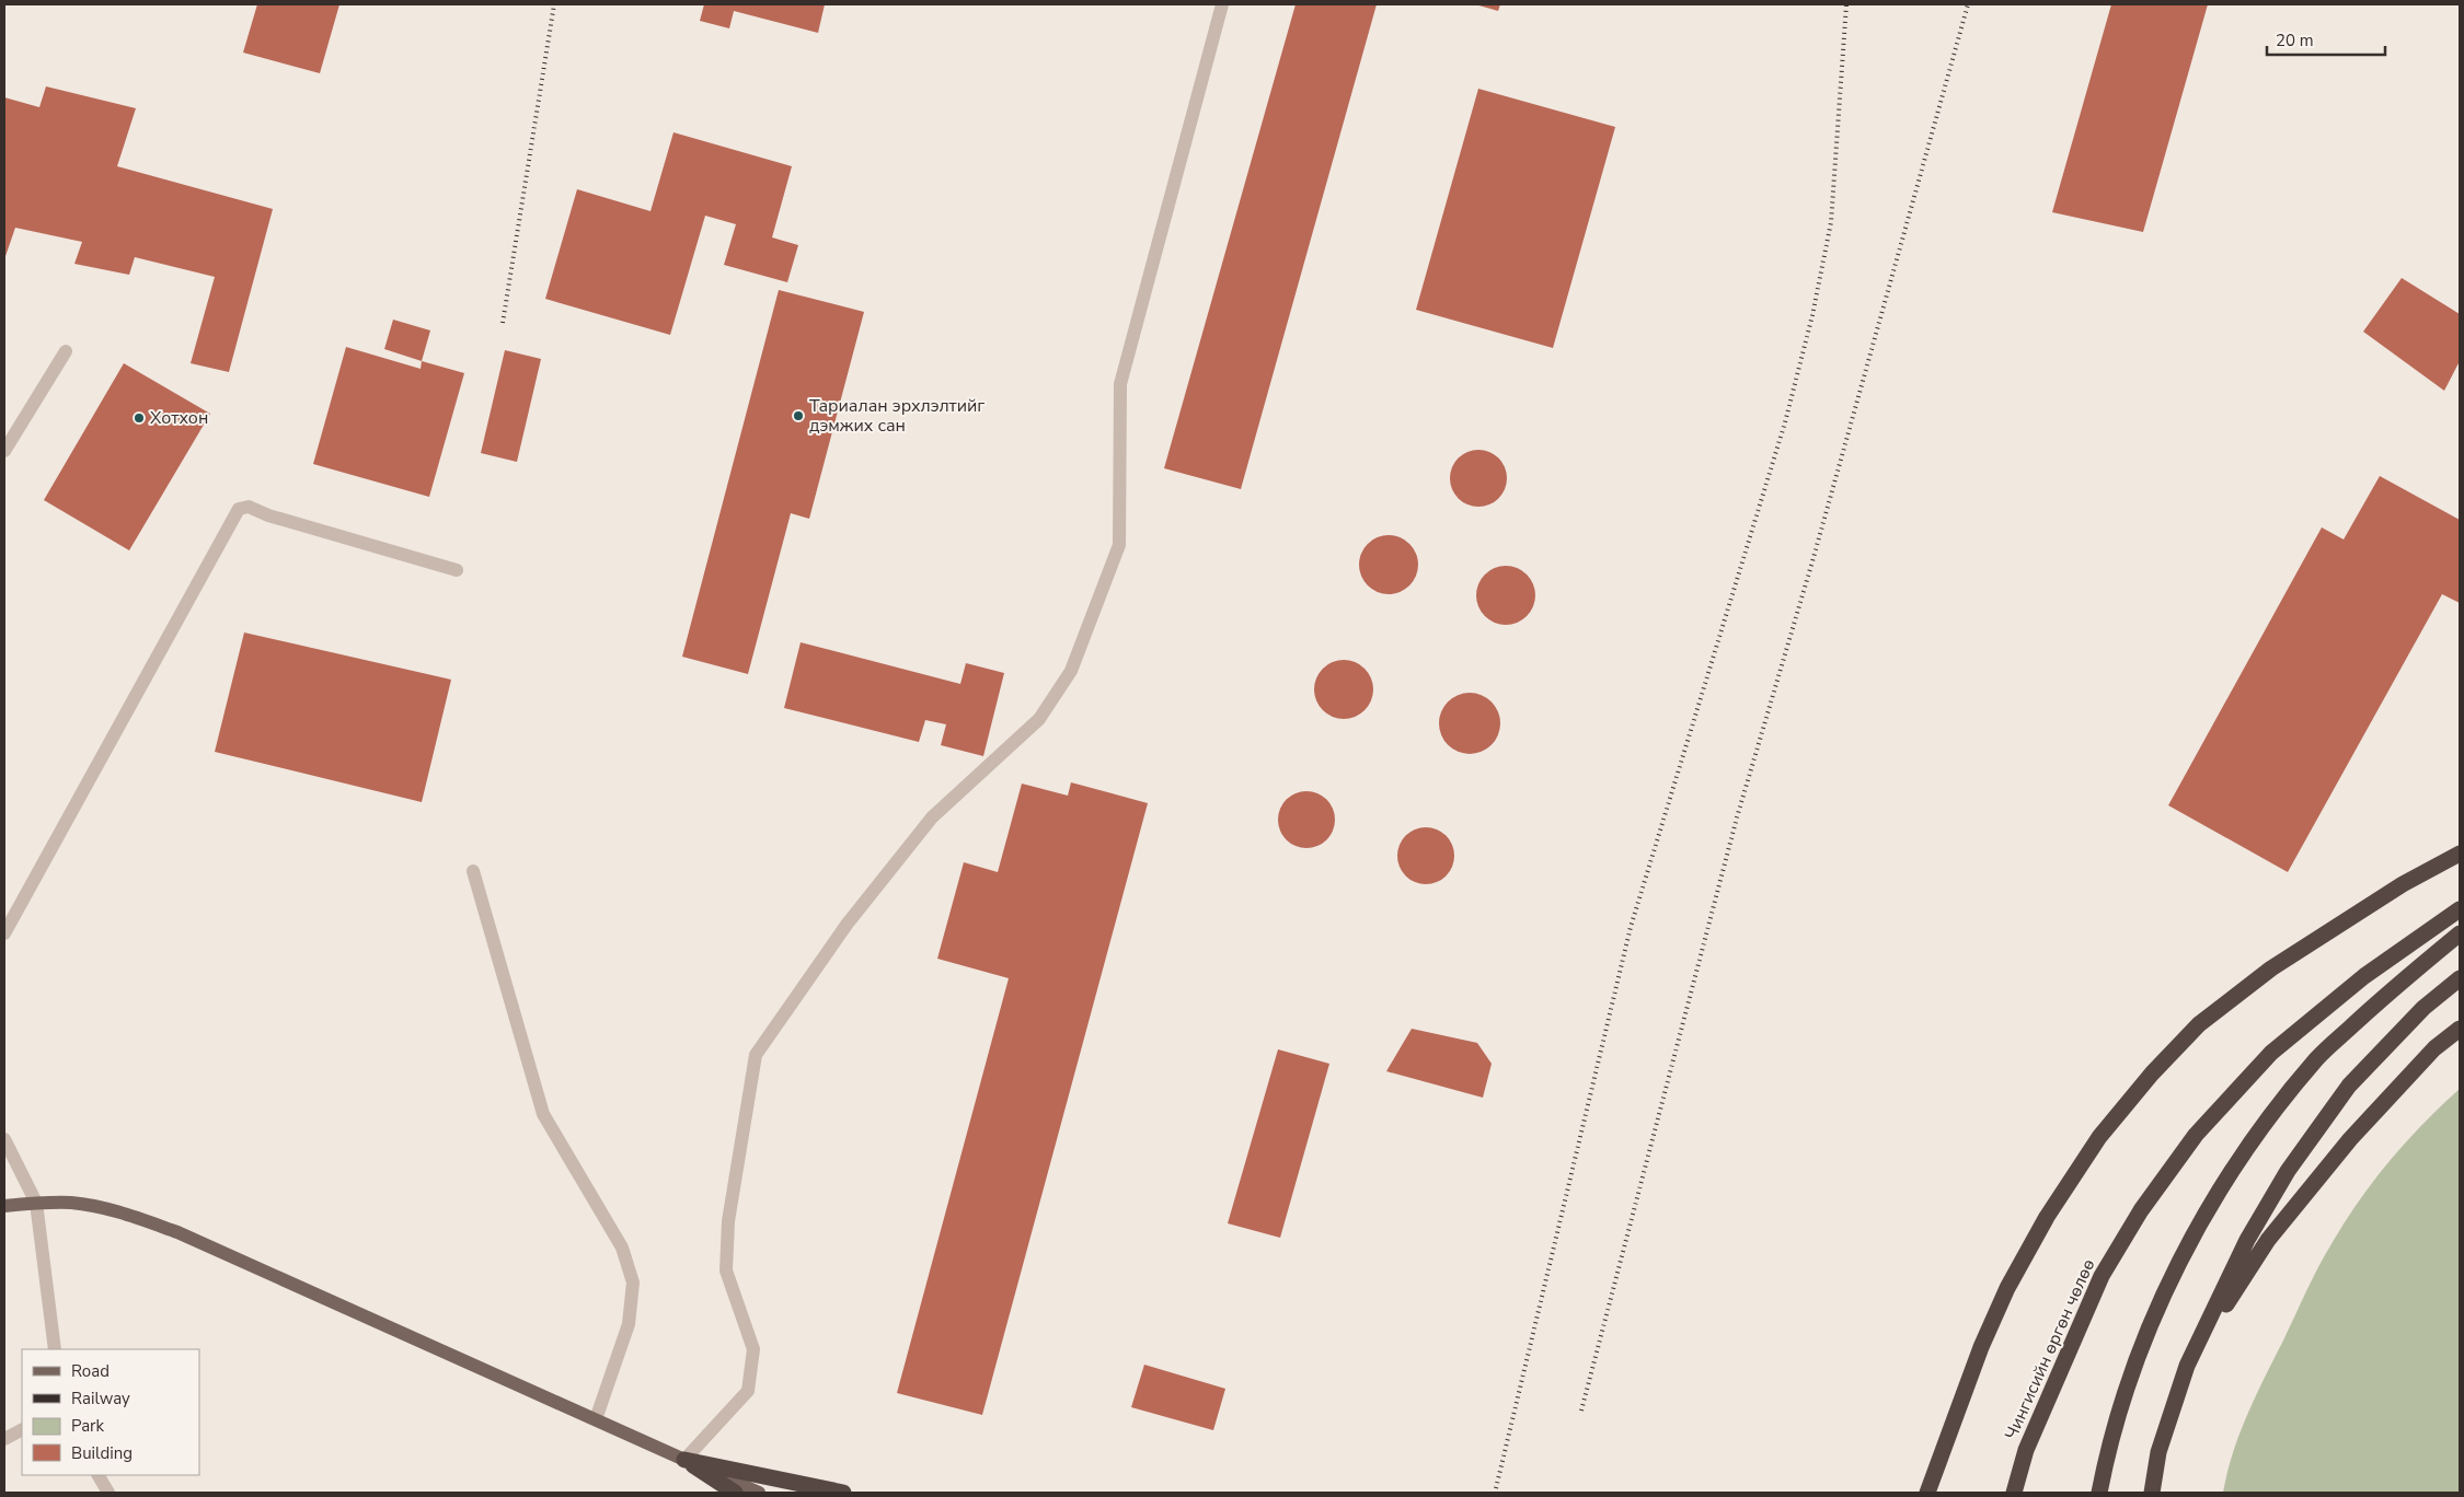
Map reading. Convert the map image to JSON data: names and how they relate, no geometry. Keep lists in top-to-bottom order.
{
  "streets": {
    "highway": ["Чингисийн өргөн чөлөө"]
  },
  "places": ["Тариалан эрхлэлтийг дэмжих сан", "Хотхон"],
  "legend": [
    "Road",
    "Railway",
    "Park",
    "Building"
  ],
  "scale_bar": "20 m"
}
